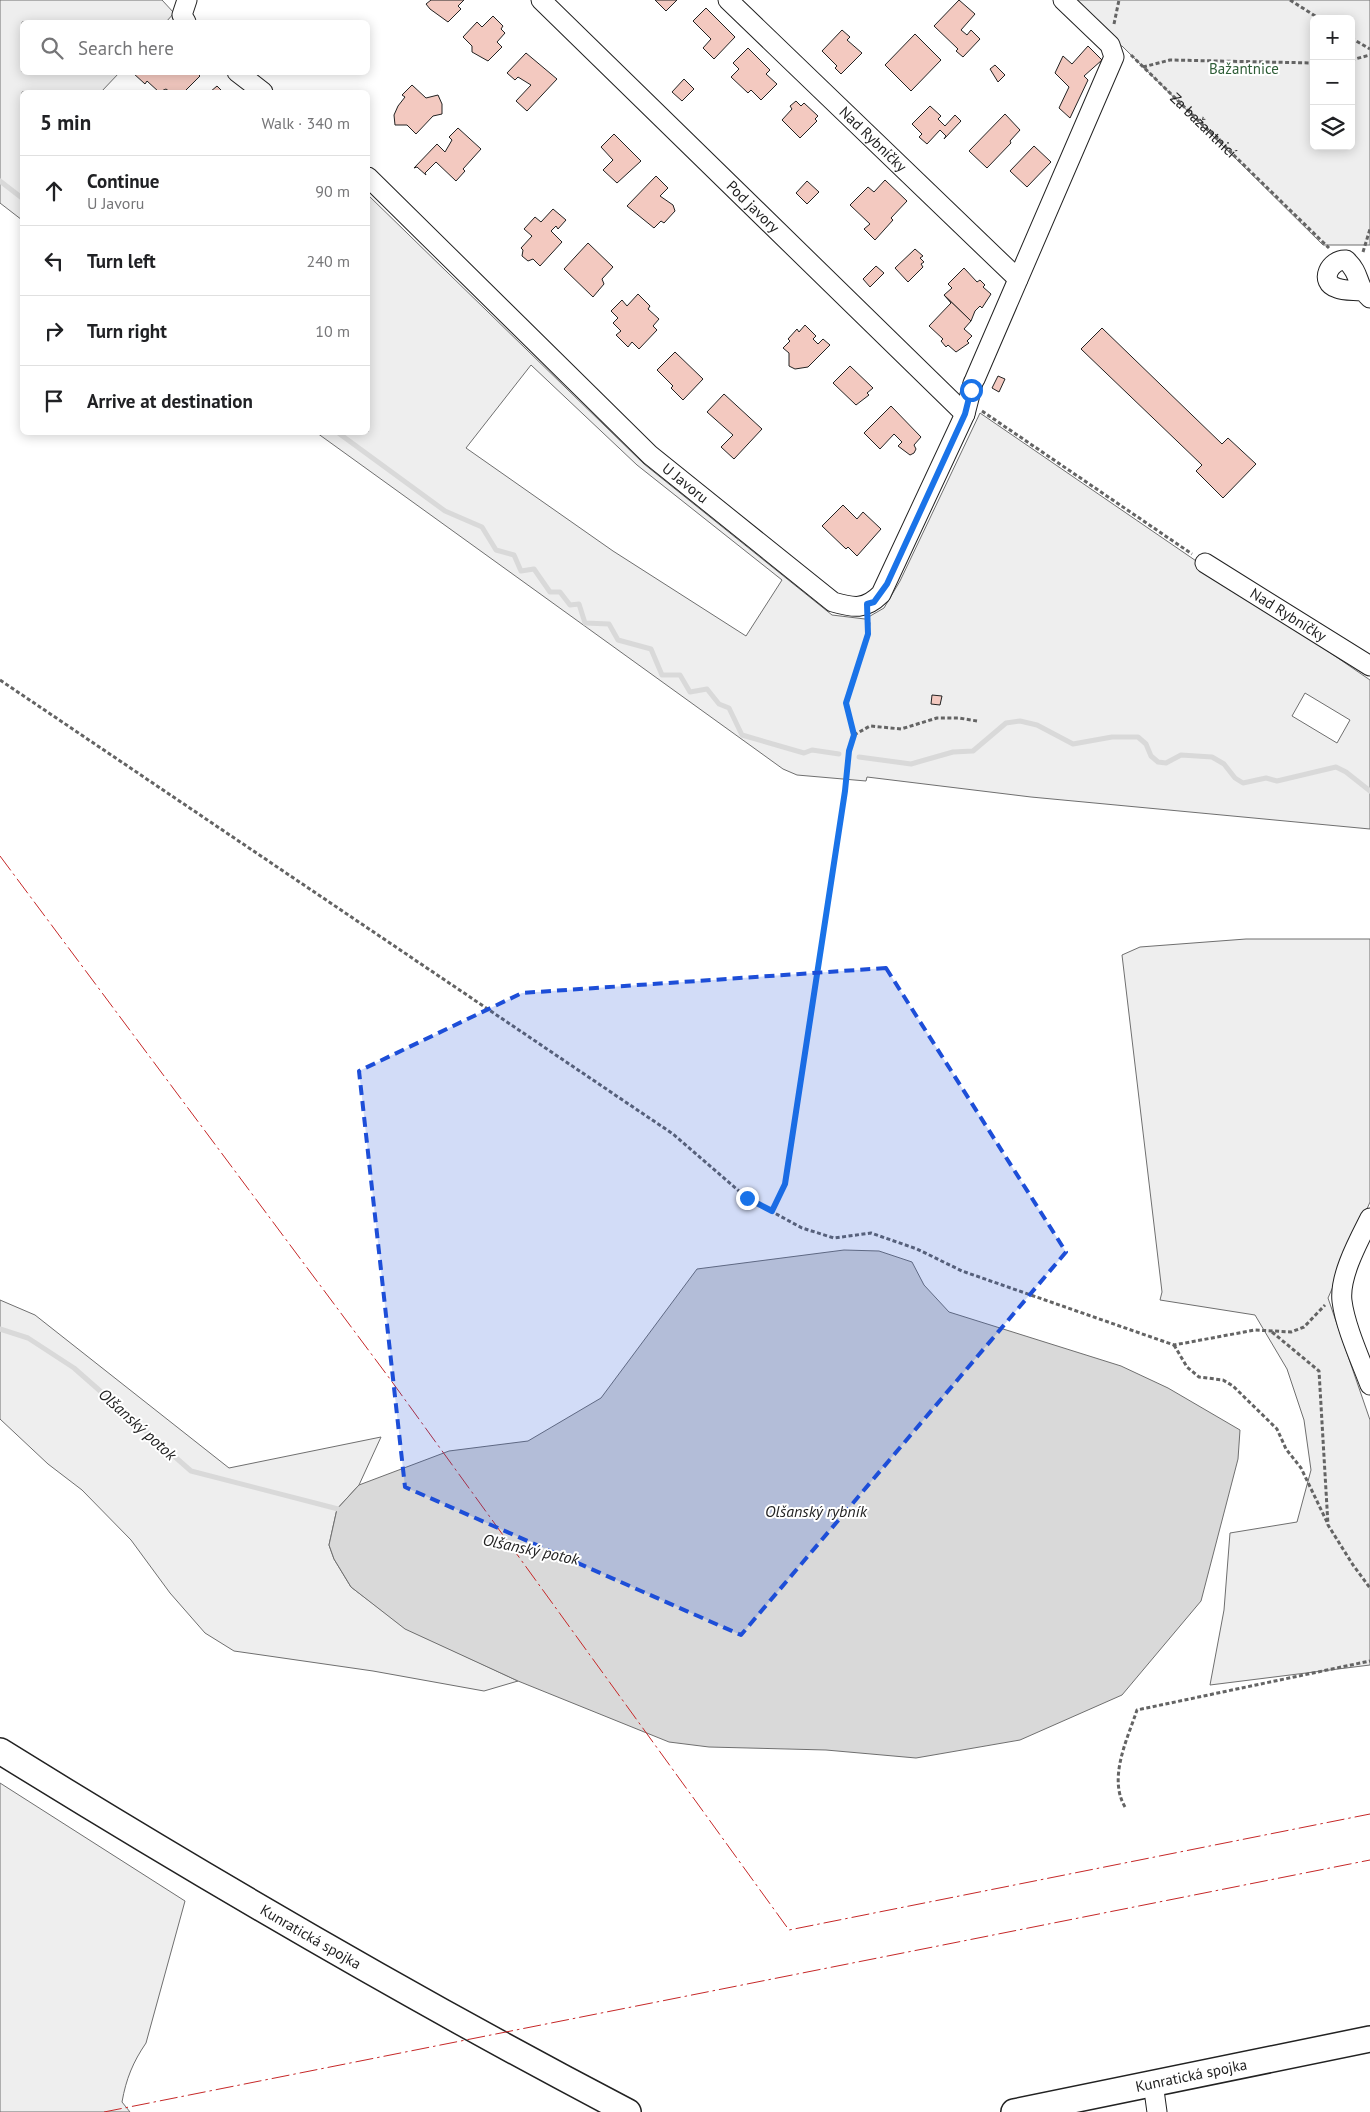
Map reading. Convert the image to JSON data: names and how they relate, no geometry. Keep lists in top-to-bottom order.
{
  "streets": {
    "main road": ["Kunratická spojka"],
    "street": ["Nad Rybníčky", "Pod javory", "U Javoru"],
    "path": ["Za bažantnicí"]
  },
  "water": ["Olšanský potok", "Olšanský rybník"],
  "parks": ["Bažantnice"],
  "page": {
    "map_buttons": ["+", "−"],
    "search": "Search here",
    "heading": ["5 min", "Walk · 340 m"],
    "list": [
      ["Continue", "U Javoru", "90 m"],
      ["Turn left", "240 m"],
      ["Turn right", "10 m"],
      "Arrive at destination"
    ]
  }
}
